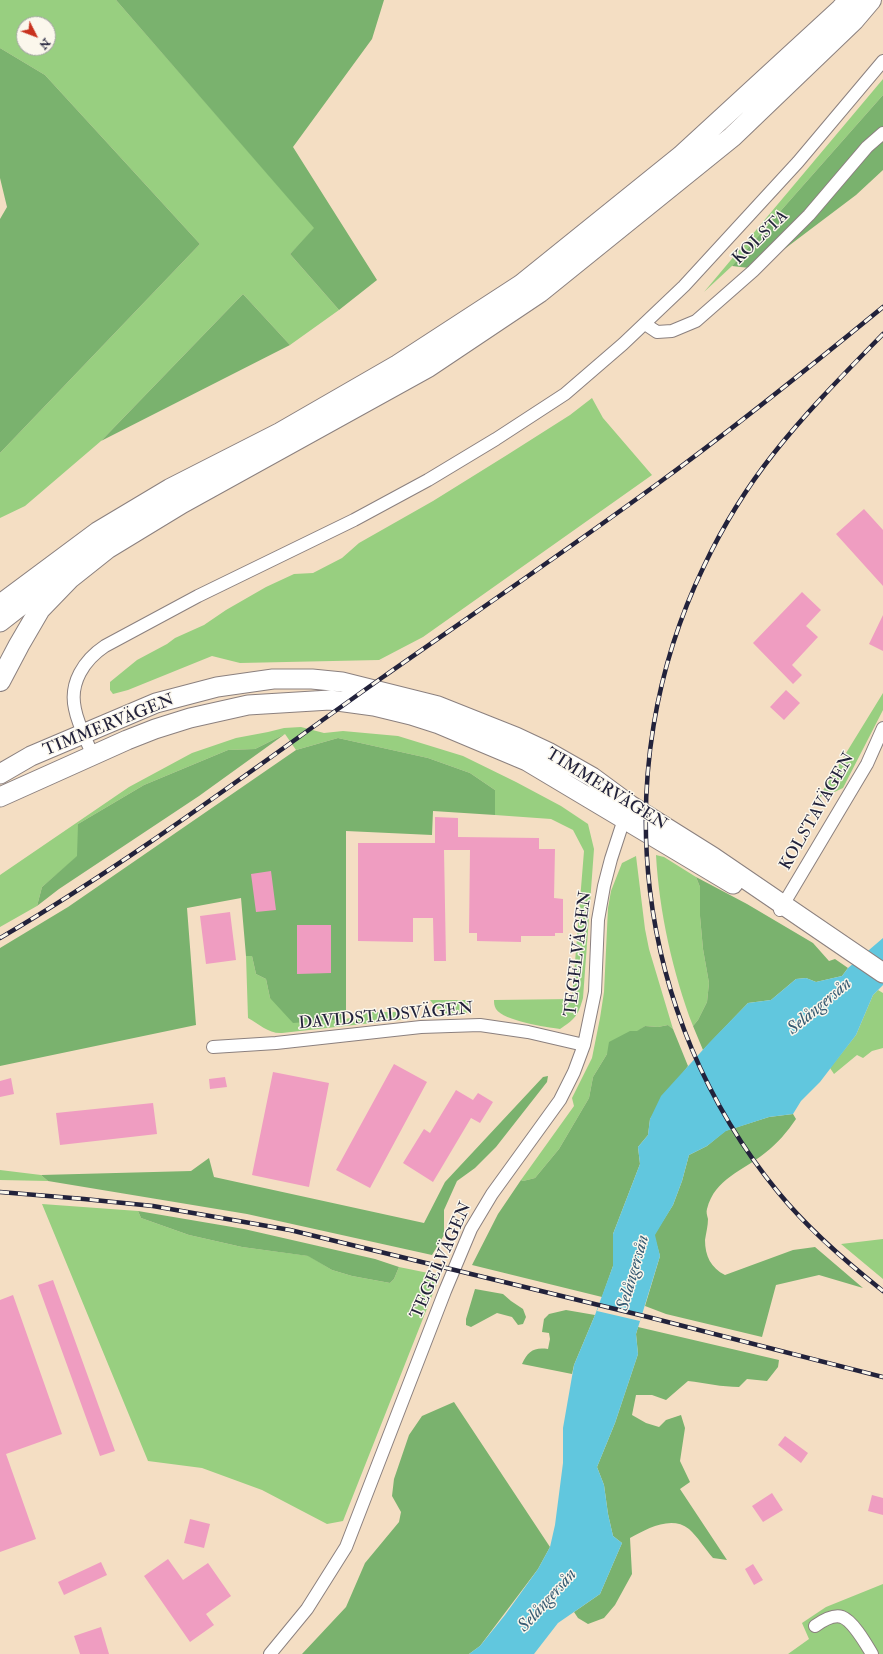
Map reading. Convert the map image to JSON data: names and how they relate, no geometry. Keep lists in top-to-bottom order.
{
  "streets": {
    "main road": ["TIMMERVÄGEN"],
    "street": [
      "KOLSTA",
      "KOLSTAVÄGEN",
      "TEGELVÄGEN",
      "DAVIDSTADSVÄGEN"
    ]
  },
  "crossings": [
    ["TIMMERVÄGEN", "KOLSTAVÄGEN"],
    ["TIMMERVÄGEN", "TEGELVÄGEN"],
    ["TEGELVÄGEN", "DAVIDSTADSVÄGEN"]
  ],
  "water": ["Selångersån"],
  "north": "bottom right"
}
